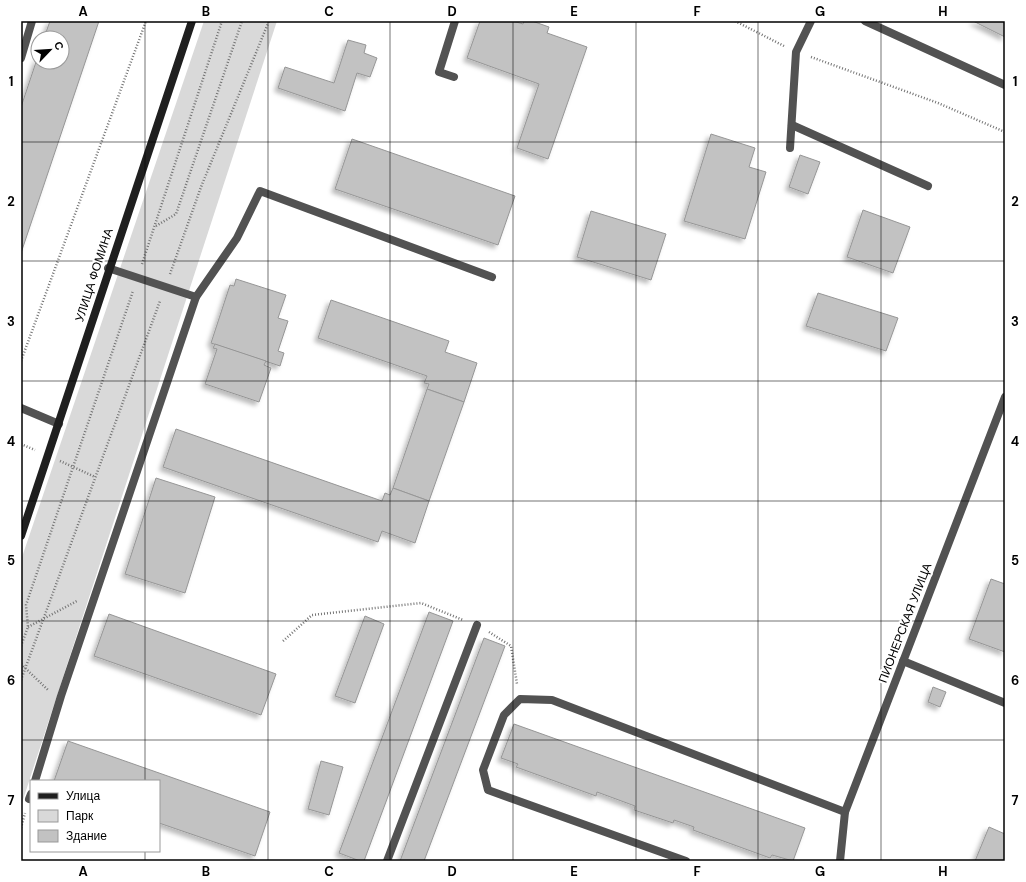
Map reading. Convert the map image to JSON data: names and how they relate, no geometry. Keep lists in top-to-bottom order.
{
  "streets": {
    "main road": ["УЛИЦА ФОМИНА"],
    "street": ["ПИОНЕРСКАЯ УЛИЦА"]
  },
  "legend": ["Улица", "Парк", "Здание"],
  "north": "top right",
  "grid": {
    "columns": [
      "A",
      "B",
      "C",
      "D",
      "E",
      "F",
      "G",
      "H"
    ],
    "rows": [
      "1",
      "2",
      "3",
      "4",
      "5",
      "6",
      "7"
    ]
  }
}
